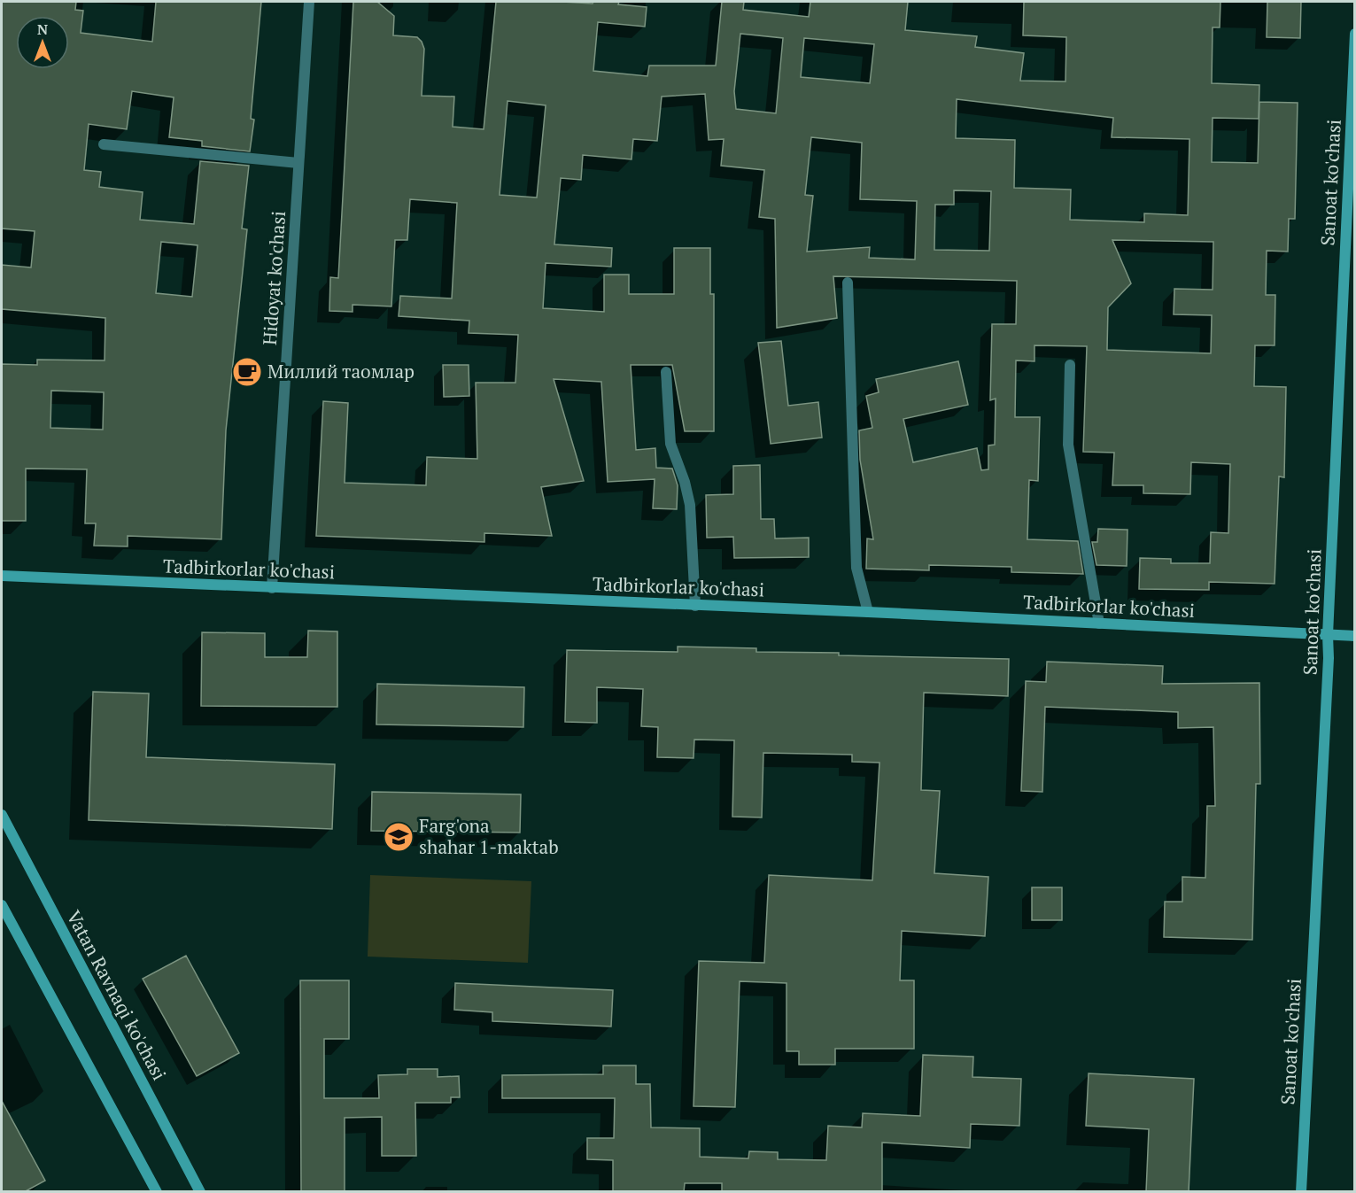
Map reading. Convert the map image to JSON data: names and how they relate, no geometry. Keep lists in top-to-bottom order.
{
  "streets": {
    "main road": ["Sanoat ko'chasi", "Tadbirkorlar ko'chasi", "Vatan Ravnaqi ko'chasi"],
    "street": ["Hidoyat ko'chasi"]
  },
  "crossings": [
    ["Sanoat ko'chasi", "Tadbirkorlar ko'chasi"],
    ["Hidoyat ko'chasi", "Tadbirkorlar ko'chasi"]
  ],
  "places": {
    "cafe": ["Миллий таомлар"],
    "school or university": ["Farg'ona shahar 1-maktab"]
  },
  "north": "top"
}
